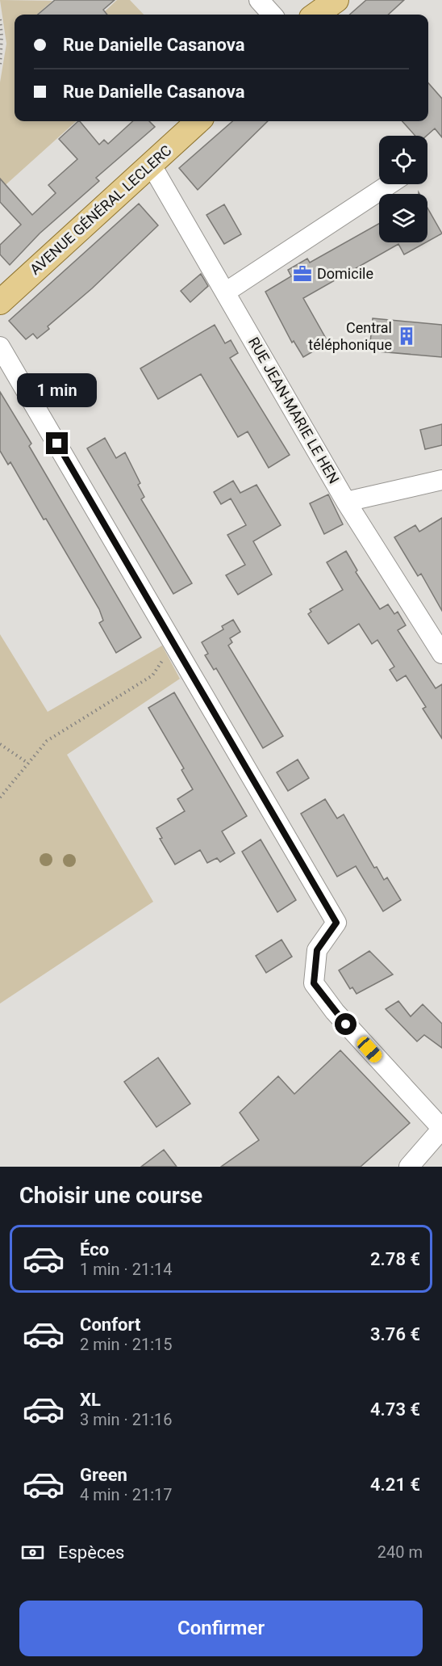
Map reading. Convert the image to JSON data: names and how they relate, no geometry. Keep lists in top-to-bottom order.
{
  "streets": {
    "main road": ["AVENUE GÉNÉRAL LECLERC"],
    "street": ["RUE JEAN-MARIE LE HEN"]
  },
  "crossings": [
    ["AVENUE GÉNÉRAL LECLERC", "RUE JEAN-MARIE LE HEN"]
  ],
  "places": {
    "office": ["Domicile"],
    "building": ["Central téléphonique"]
  },
  "page": {
    "banner": ["Rue Danielle Casanova", "Rue Danielle Casanova"],
    "bubble": "1 min",
    "heading": "Choisir une course",
    "list": [
      {
        "name": "Éco",
        "note": "1 min · 21:14",
        "value": "2.78 €"
      },
      {
        "name": "Confort",
        "note": "2 min · 21:15",
        "value": "3.76 €"
      },
      {
        "name": "XL",
        "note": "3 min · 21:16",
        "value": "4.73 €"
      },
      {
        "name": "Green",
        "note": "4 min · 21:17",
        "value": "4.21 €"
      }
    ],
    "pay": ["Espèces", "240 m"],
    "buttons": "Confirmer"
  }
}
